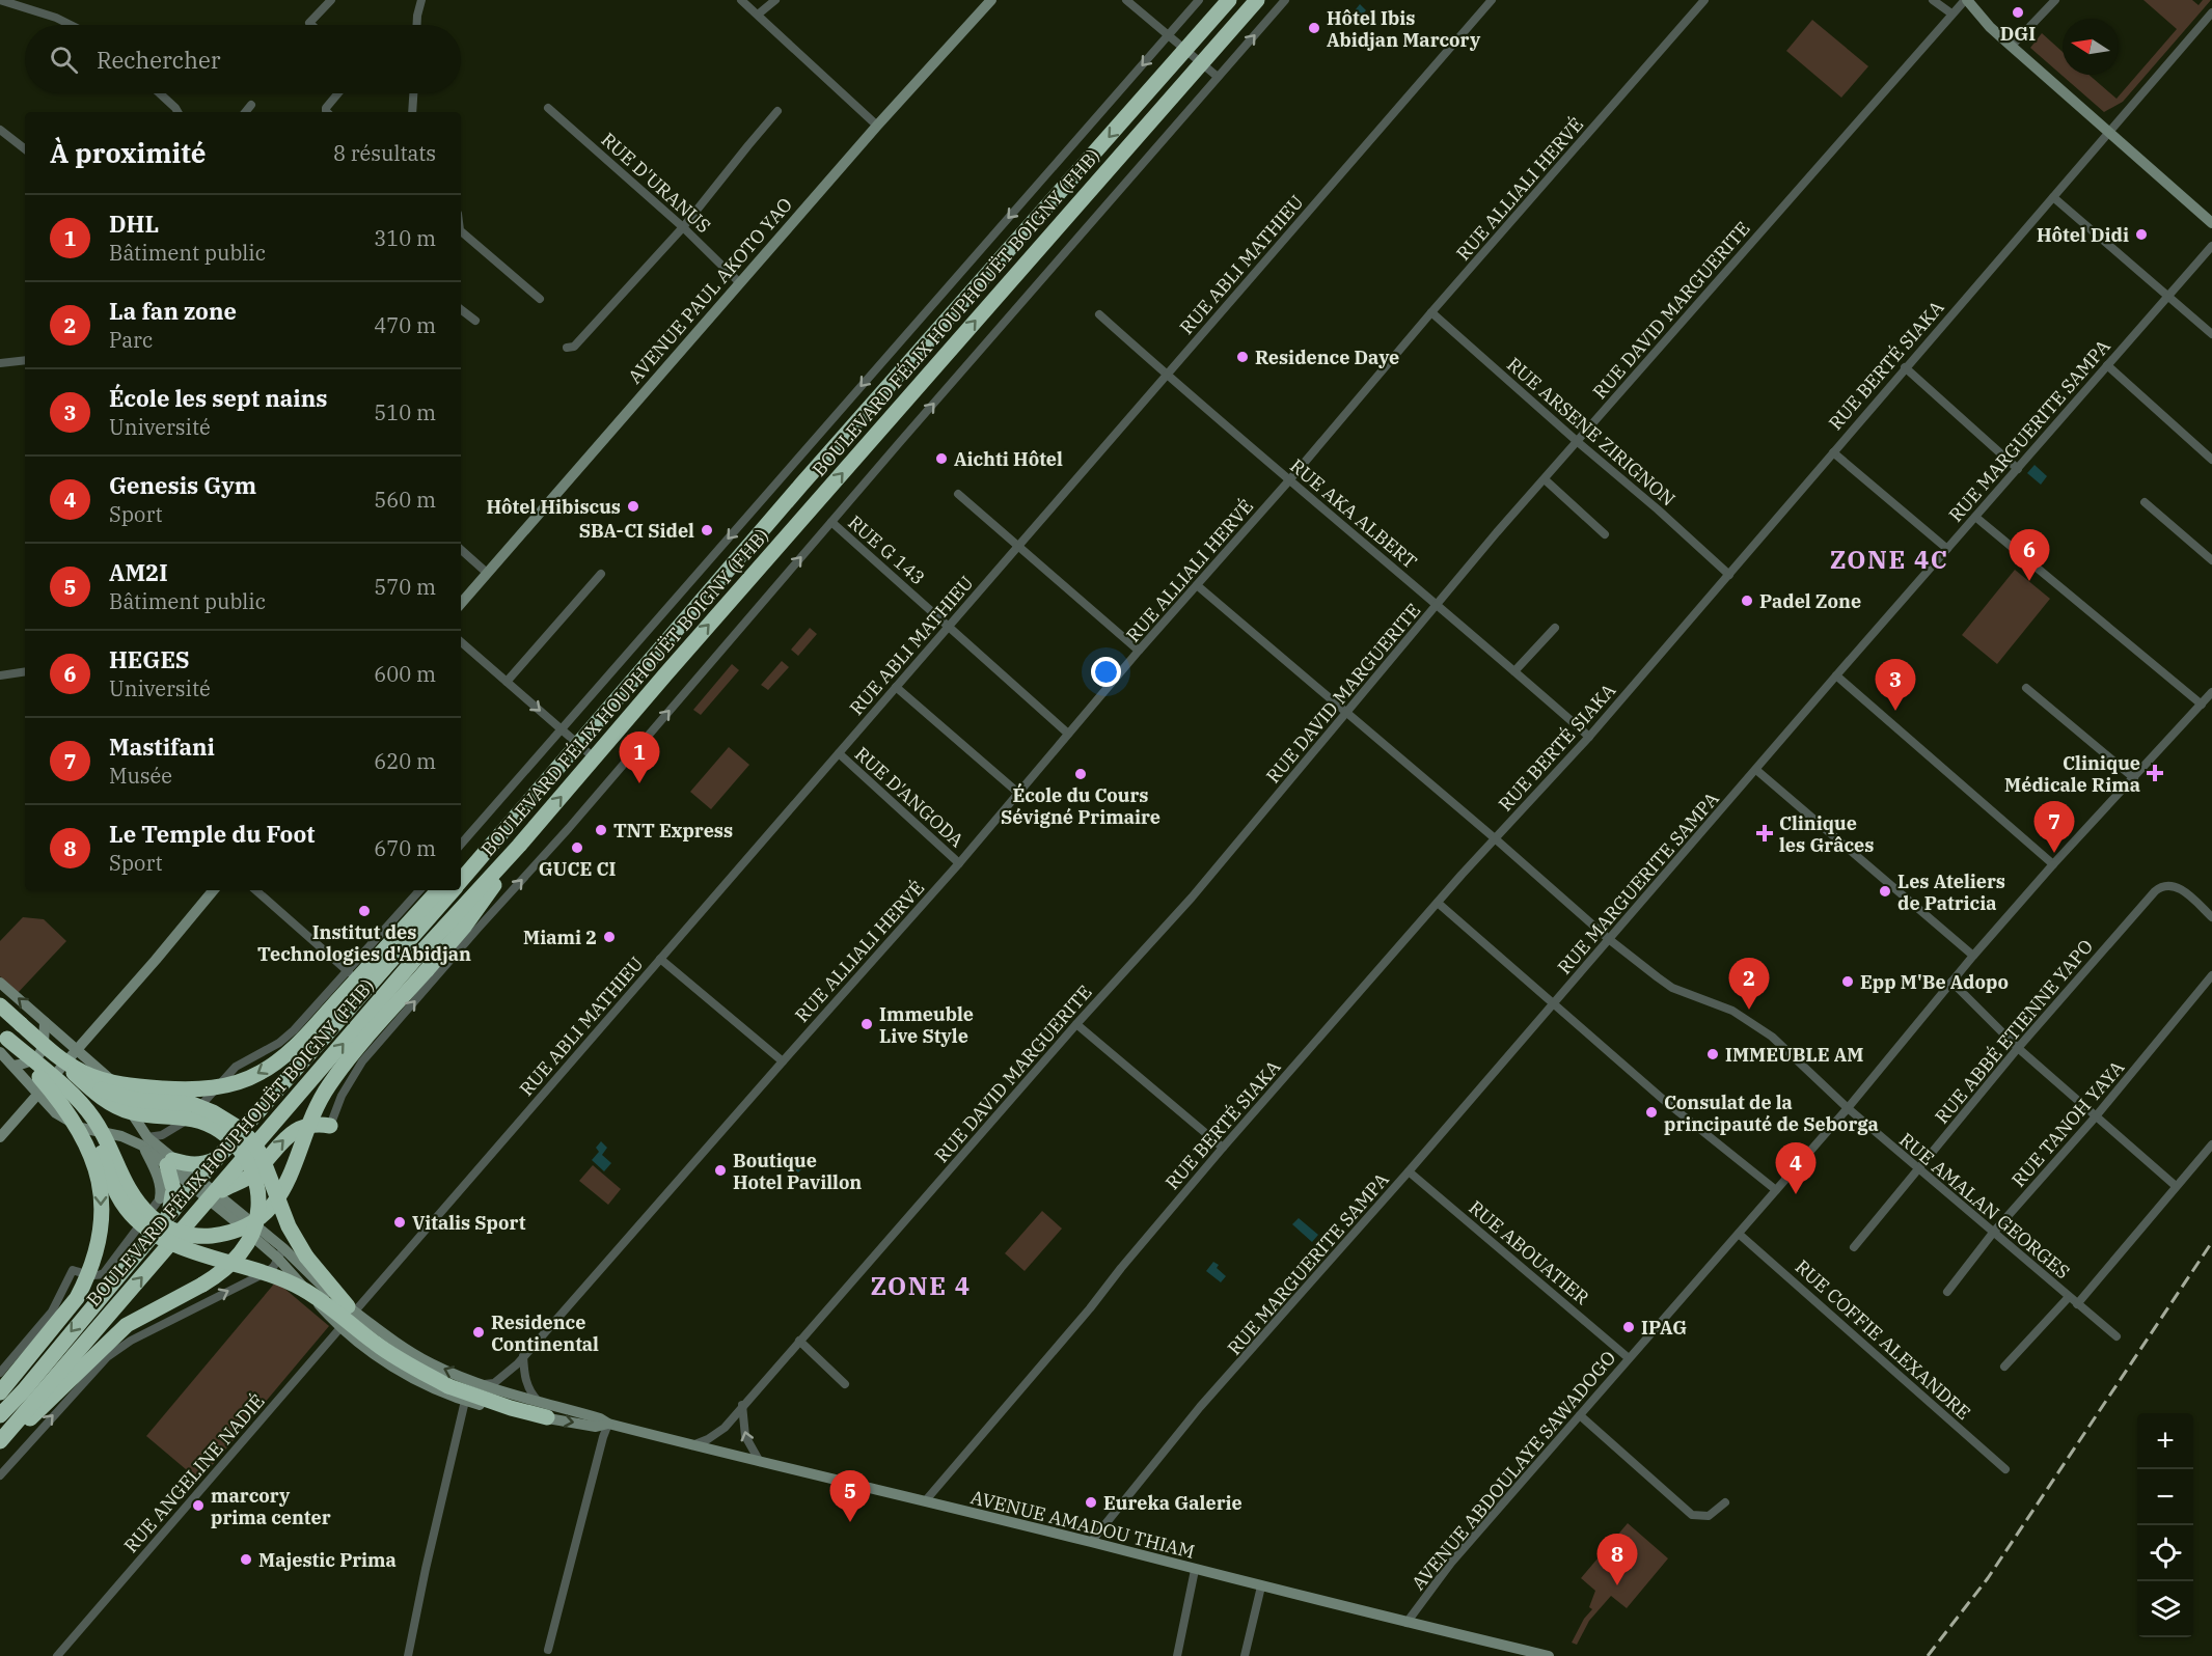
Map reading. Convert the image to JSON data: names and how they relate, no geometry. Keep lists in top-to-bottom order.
{
  "streets": {
    "highway": ["BOULEVARD FÉLIX HOUPHOUËT BOIGNY (FHB)"],
    "street": [
      "RUE D'URANUS",
      "RUE ALLIALI HERVÉ",
      "RUE ABLI MATHIEU",
      "AVENUE PAUL AKOTO YAO",
      "RUE DAVID MARGUERITE",
      "RUE BERTÉ SIAKA",
      "RUE MARGUERITE SAMPA",
      "RUE ARSENE ZIRIGNON",
      "RUE AKA ALBERT",
      "RUE G 143",
      "RUE D'ANGODA",
      "RUE ABBÉ ETIENNE YAPO",
      "RUE TANOH YAYA",
      "RUE AMALAN GEORGES",
      "RUE ABOUATIER",
      "RUE COFFIE ALEXANDRE",
      "AVENUE ABDOULAYE SAWADOGO",
      "RUE ANGELINE NADIÉ",
      "AVENUE AMADOU THIAM"
    ]
  },
  "crossings": [
    ["RUE D'URANUS", "AVENUE PAUL AKOTO YAO"],
    ["RUE ALLIALI HERVÉ", "RUE ARSENE ZIRIGNON"],
    ["RUE ALLIALI HERVÉ", "RUE AKA ALBERT"],
    ["RUE ALLIALI HERVÉ", "RUE G 143"],
    ["RUE ALLIALI HERVÉ", "RUE D'ANGODA"],
    ["RUE ALLIALI HERVÉ", "RUE AMALAN GEORGES"],
    ["RUE ALLIALI HERVÉ", "AVENUE AMADOU THIAM"],
    ["RUE ABLI MATHIEU", "RUE AKA ALBERT"],
    ["RUE ABLI MATHIEU", "RUE G 143"],
    ["RUE ABLI MATHIEU", "RUE D'ANGODA"],
    ["RUE ABLI MATHIEU", "RUE ANGELINE NADIÉ"],
    ["RUE ABLI MATHIEU", "AVENUE AMADOU THIAM"],
    ["RUE DAVID MARGUERITE", "RUE ARSENE ZIRIGNON"],
    ["RUE DAVID MARGUERITE", "RUE AKA ALBERT"],
    ["RUE DAVID MARGUERITE", "RUE AMALAN GEORGES"],
    ["RUE DAVID MARGUERITE", "AVENUE AMADOU THIAM"],
    ["BOULEVARD FÉLIX HOUPHOUËT BOIGNY (FHB)", "AVENUE AMADOU THIAM"],
    ["RUE BERTÉ SIAKA", "RUE ARSENE ZIRIGNON"],
    ["RUE BERTÉ SIAKA", "RUE AKA ALBERT"],
    ["RUE BERTÉ SIAKA", "RUE AMALAN GEORGES"],
    ["RUE BERTÉ SIAKA", "AVENUE AMADOU THIAM"],
    ["RUE MARGUERITE SAMPA", "RUE AMALAN GEORGES"],
    ["RUE MARGUERITE SAMPA", "RUE ABOUATIER"],
    ["RUE MARGUERITE SAMPA", "AVENUE AMADOU THIAM"],
    ["RUE ABBÉ ETIENNE YAPO", "RUE AMALAN GEORGES"],
    ["RUE TANOH YAYA", "RUE AMALAN GEORGES"],
    ["RUE AMALAN GEORGES", "AVENUE ABDOULAYE SAWADOGO"],
    ["RUE ABOUATIER", "AVENUE ABDOULAYE SAWADOGO"],
    ["RUE COFFIE ALEXANDRE", "AVENUE ABDOULAYE SAWADOGO"],
    ["AVENUE ABDOULAYE SAWADOGO", "AVENUE AMADOU THIAM"],
    ["RUE ANGELINE NADIÉ", "AVENUE AMADOU THIAM"]
  ],
  "districts": ["ZONE 4C", "ZONE 4"],
  "places": {
    "other": [
      "DGI",
      "Hôtel Ibis Abidjan Marcory",
      "Hôtel Didi",
      "Residence Daye",
      "Aichti Hôtel",
      "Hôtel Hibiscus",
      "SBA-CI Sidel",
      "Padel Zone",
      "École du Cours Sévigné Primaire",
      "TNT Express",
      "GUCE CI",
      "Les Ateliers de Patricia",
      "Institut des Technologies d'Abidjan",
      "Miami 2",
      "Epp M'Be Adopo",
      "Immeuble Live Style",
      "IMMEUBLE AM",
      "Consulat de la principauté de Seborga",
      "Boutique Hotel Pavillon",
      "Vitalis Sport",
      "IPAG",
      "Residence Continental",
      "Eureka Galerie",
      "marcory prima center",
      "Majestic Prima"
    ],
    "health": ["Clinique Médicale Rima", "Clinique les Grâces"]
  },
  "north": "left",
  "page": {
    "search": "Rechercher",
    "heading": ["À proximité", "8 résultats"],
    "list": [
      {
        "mark": "1",
        "name": "DHL",
        "note": "Bâtiment public",
        "value": "310 m"
      },
      {
        "mark": "2",
        "name": "La fan zone",
        "note": "Parc",
        "value": "470 m"
      },
      {
        "mark": "3",
        "name": "École les sept nains",
        "note": "Université",
        "value": "510 m"
      },
      {
        "mark": "4",
        "name": "Genesis Gym",
        "note": "Sport",
        "value": "560 m"
      },
      {
        "mark": "5",
        "name": "AM2I",
        "note": "Bâtiment public",
        "value": "570 m"
      },
      {
        "mark": "6",
        "name": "HEGES",
        "note": "Université",
        "value": "600 m"
      },
      {
        "mark": "7",
        "name": "Mastifani",
        "note": "Musée",
        "value": "620 m"
      },
      {
        "mark": "8",
        "name": "Le Temple du Foot",
        "note": "Sport",
        "value": "670 m"
      }
    ],
    "pins": [
      "6",
      "3",
      "1",
      "7",
      "2",
      "4",
      "5",
      "8"
    ],
    "map_buttons": ["+", "−"]
  }
}
